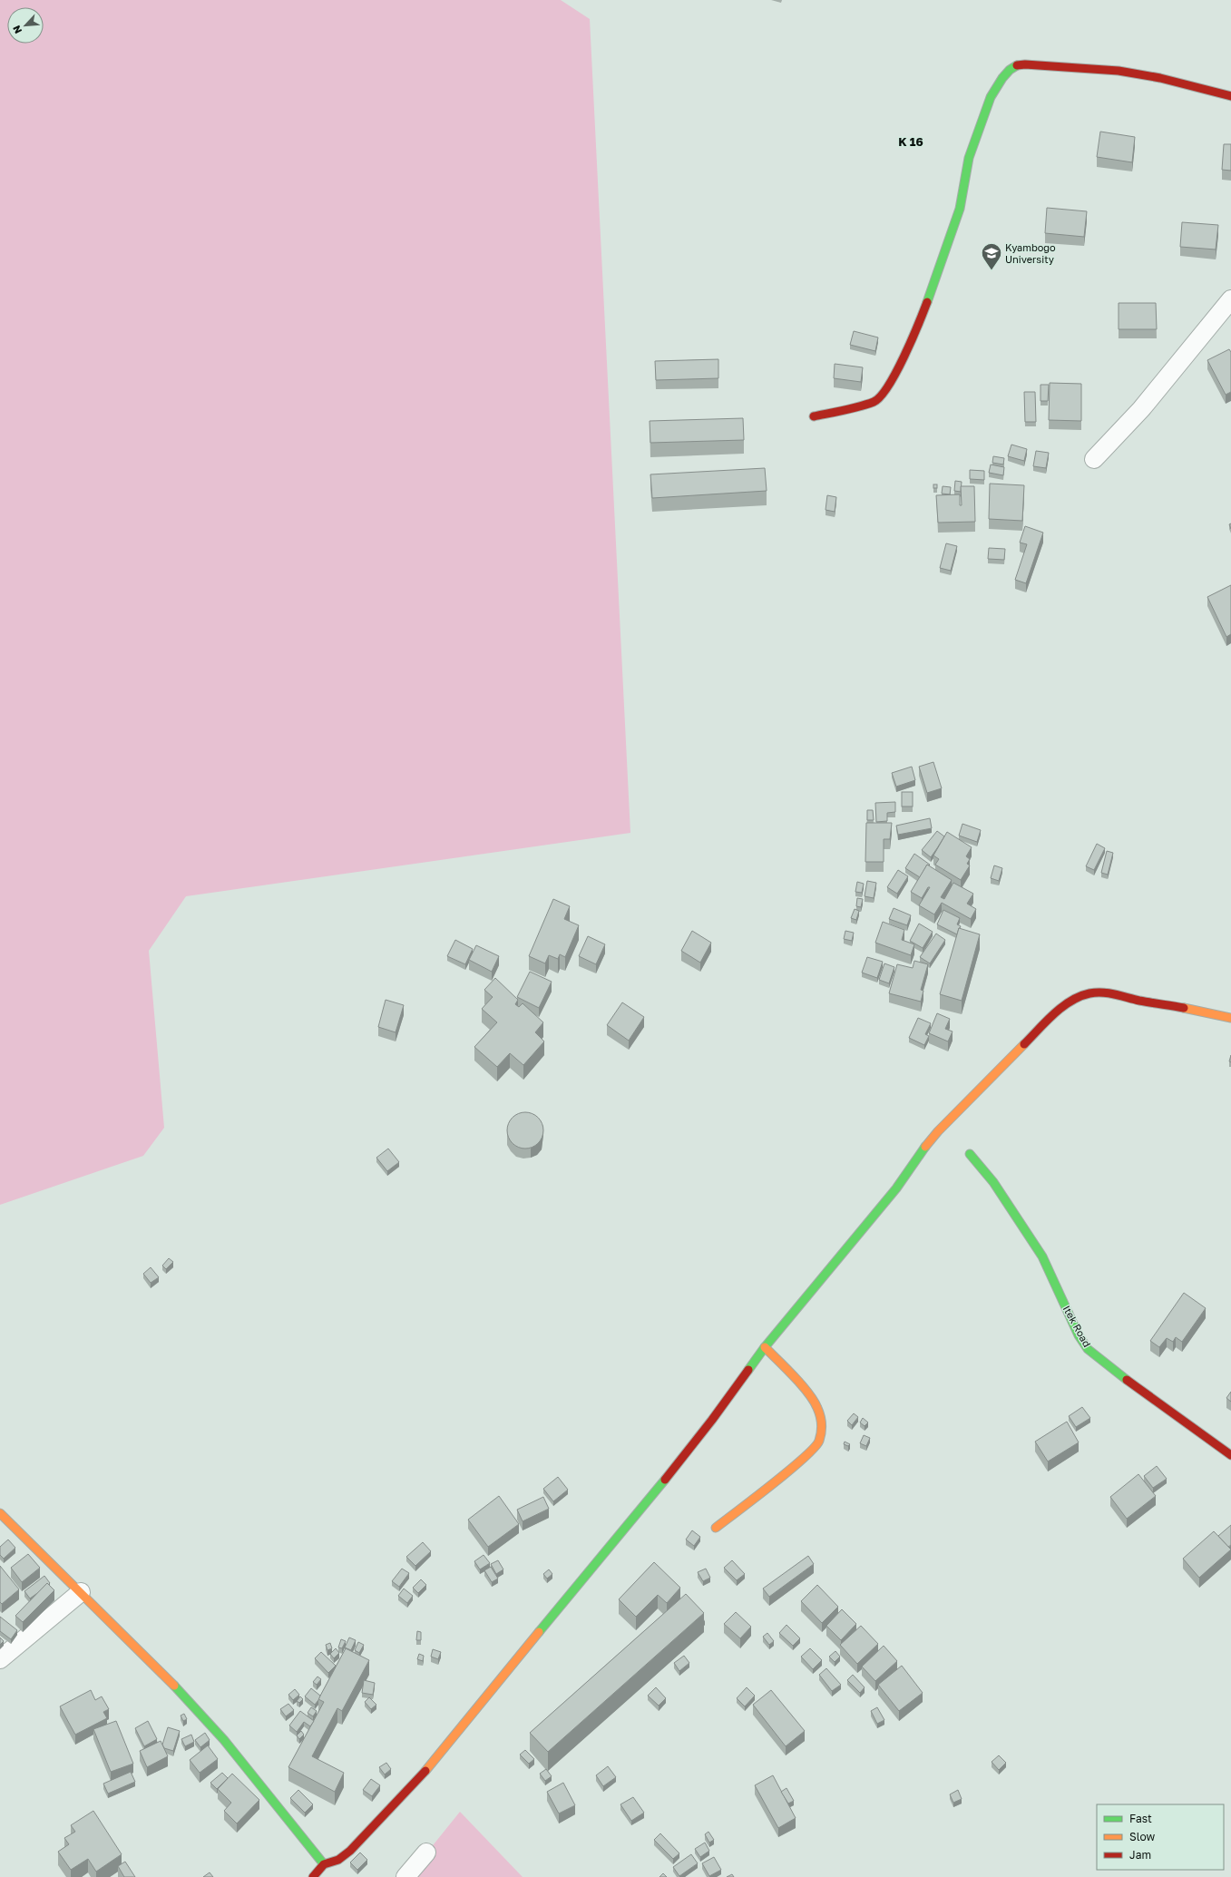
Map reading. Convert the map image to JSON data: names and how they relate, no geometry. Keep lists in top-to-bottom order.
{
  "streets": {
    "street": ["Itek Road"]
  },
  "districts": ["K 16"],
  "places": {
    "school or university": ["Kyambogo University"]
  },
  "legend": ["Fast", "Slow", "Jam"],
  "north": "bottom left"
}
